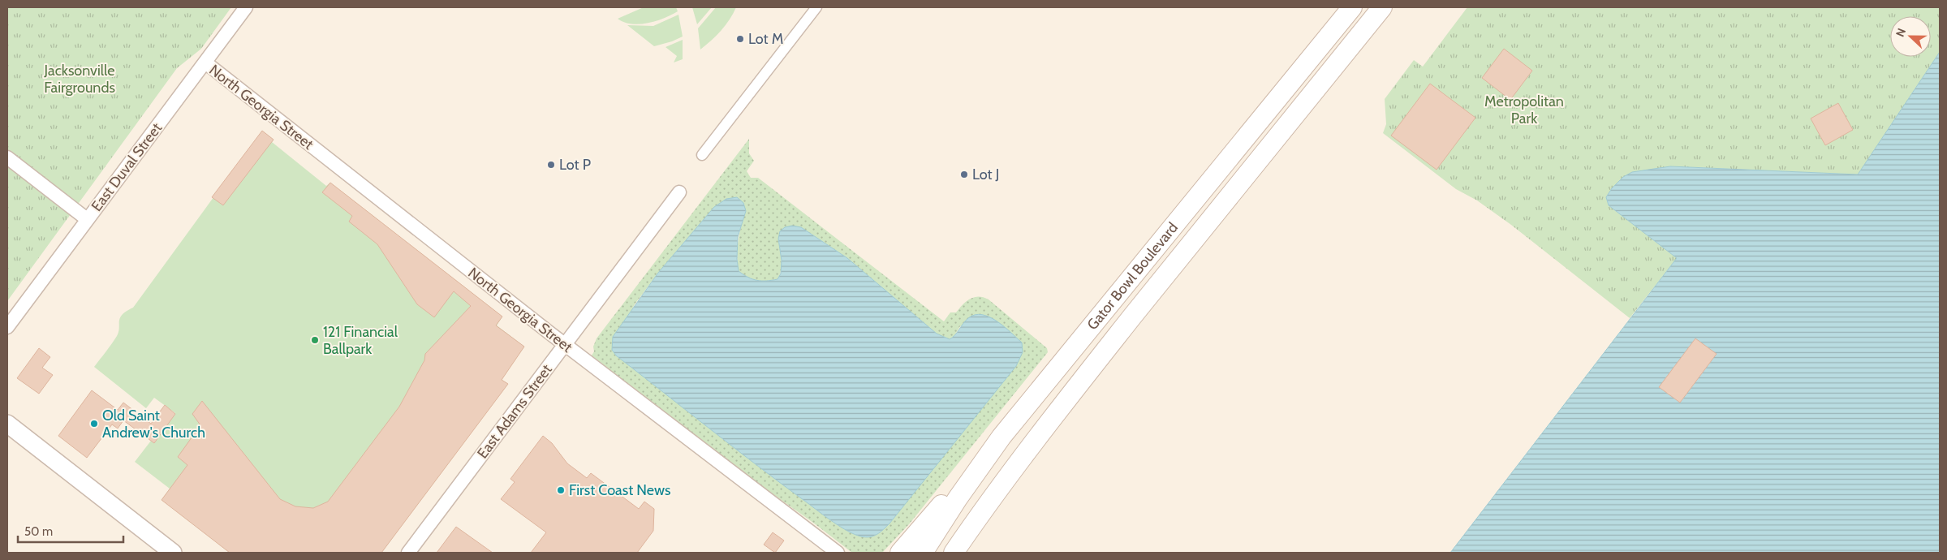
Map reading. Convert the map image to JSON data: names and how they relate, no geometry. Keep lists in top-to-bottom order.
{
  "streets": {
    "main road": ["Gator Bowl Boulevard"],
    "street": ["North Georgia Street", "East Duval Street", "East Adams Street"]
  },
  "crossings": [
    ["North Georgia Street", "East Duval Street"],
    ["North Georgia Street", "East Adams Street"]
  ],
  "parks": ["Jacksonville Fairgrounds", "Metropolitan Park"],
  "places": [
    "Lot M",
    "Lot P",
    "Lot J",
    "121 Financial Ballpark",
    "Old Saint Andrew's Church",
    "First Coast News"
  ],
  "scale_bar": "50 m",
  "north": "left"
}
